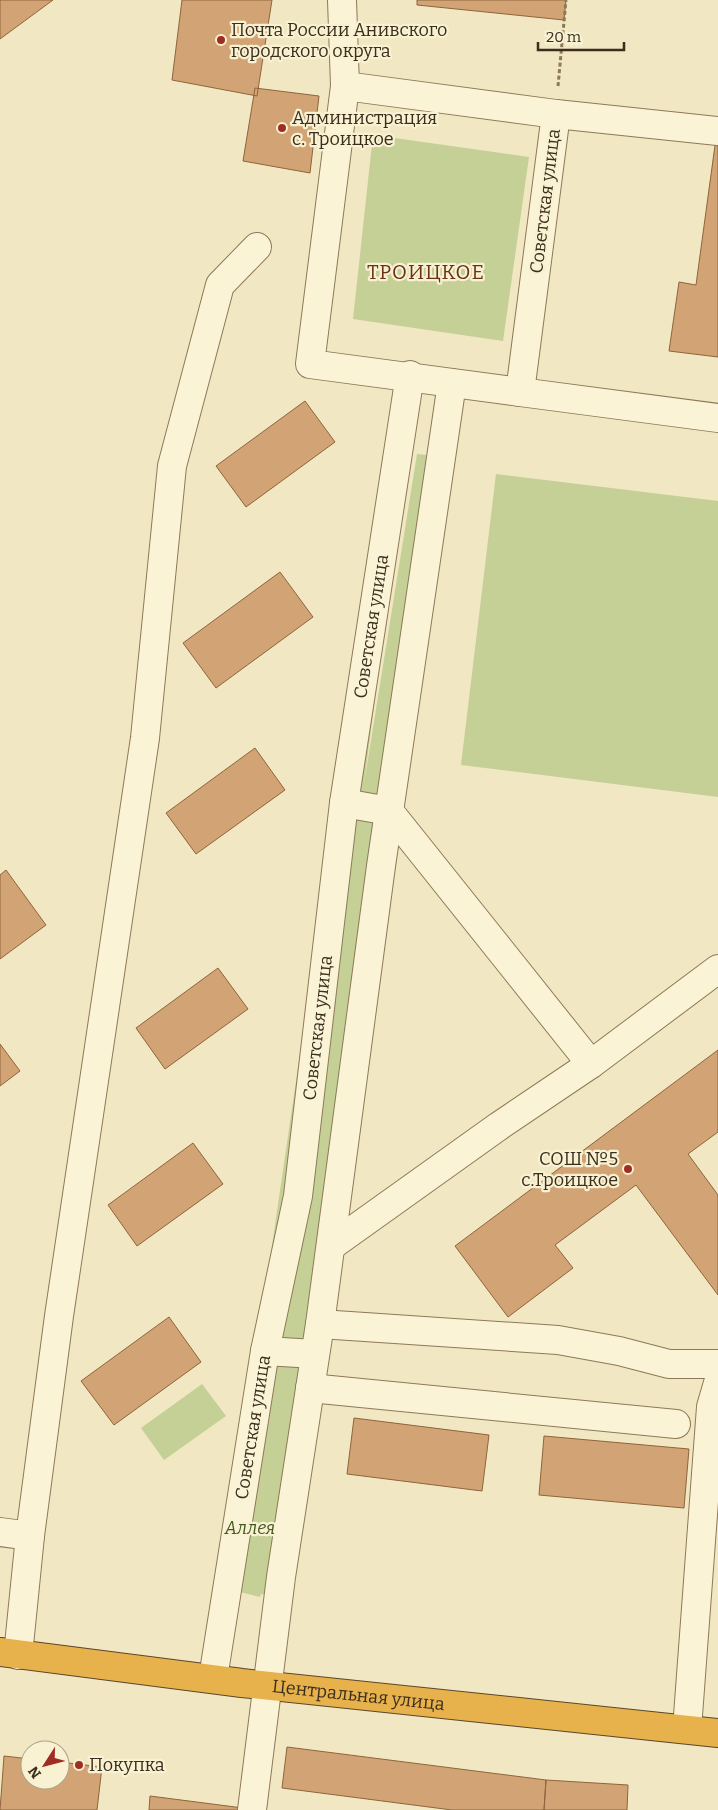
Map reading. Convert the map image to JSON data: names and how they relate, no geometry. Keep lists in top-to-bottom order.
{
  "streets": {
    "highway": ["Центральная улица"],
    "street": ["Советская улица"]
  },
  "crossings": [
    ["Советская улица", "Центральная улица"]
  ],
  "districts": ["ТРОИЦКОЕ"],
  "parks": ["Аллея"],
  "places": [
    "Почта России Анивского городского округа",
    "Администрация с. Троицкое",
    "СОШ №5 с.Троицкое",
    "Покупка"
  ],
  "scale_bar": "20 m",
  "north": "bottom left"
}
